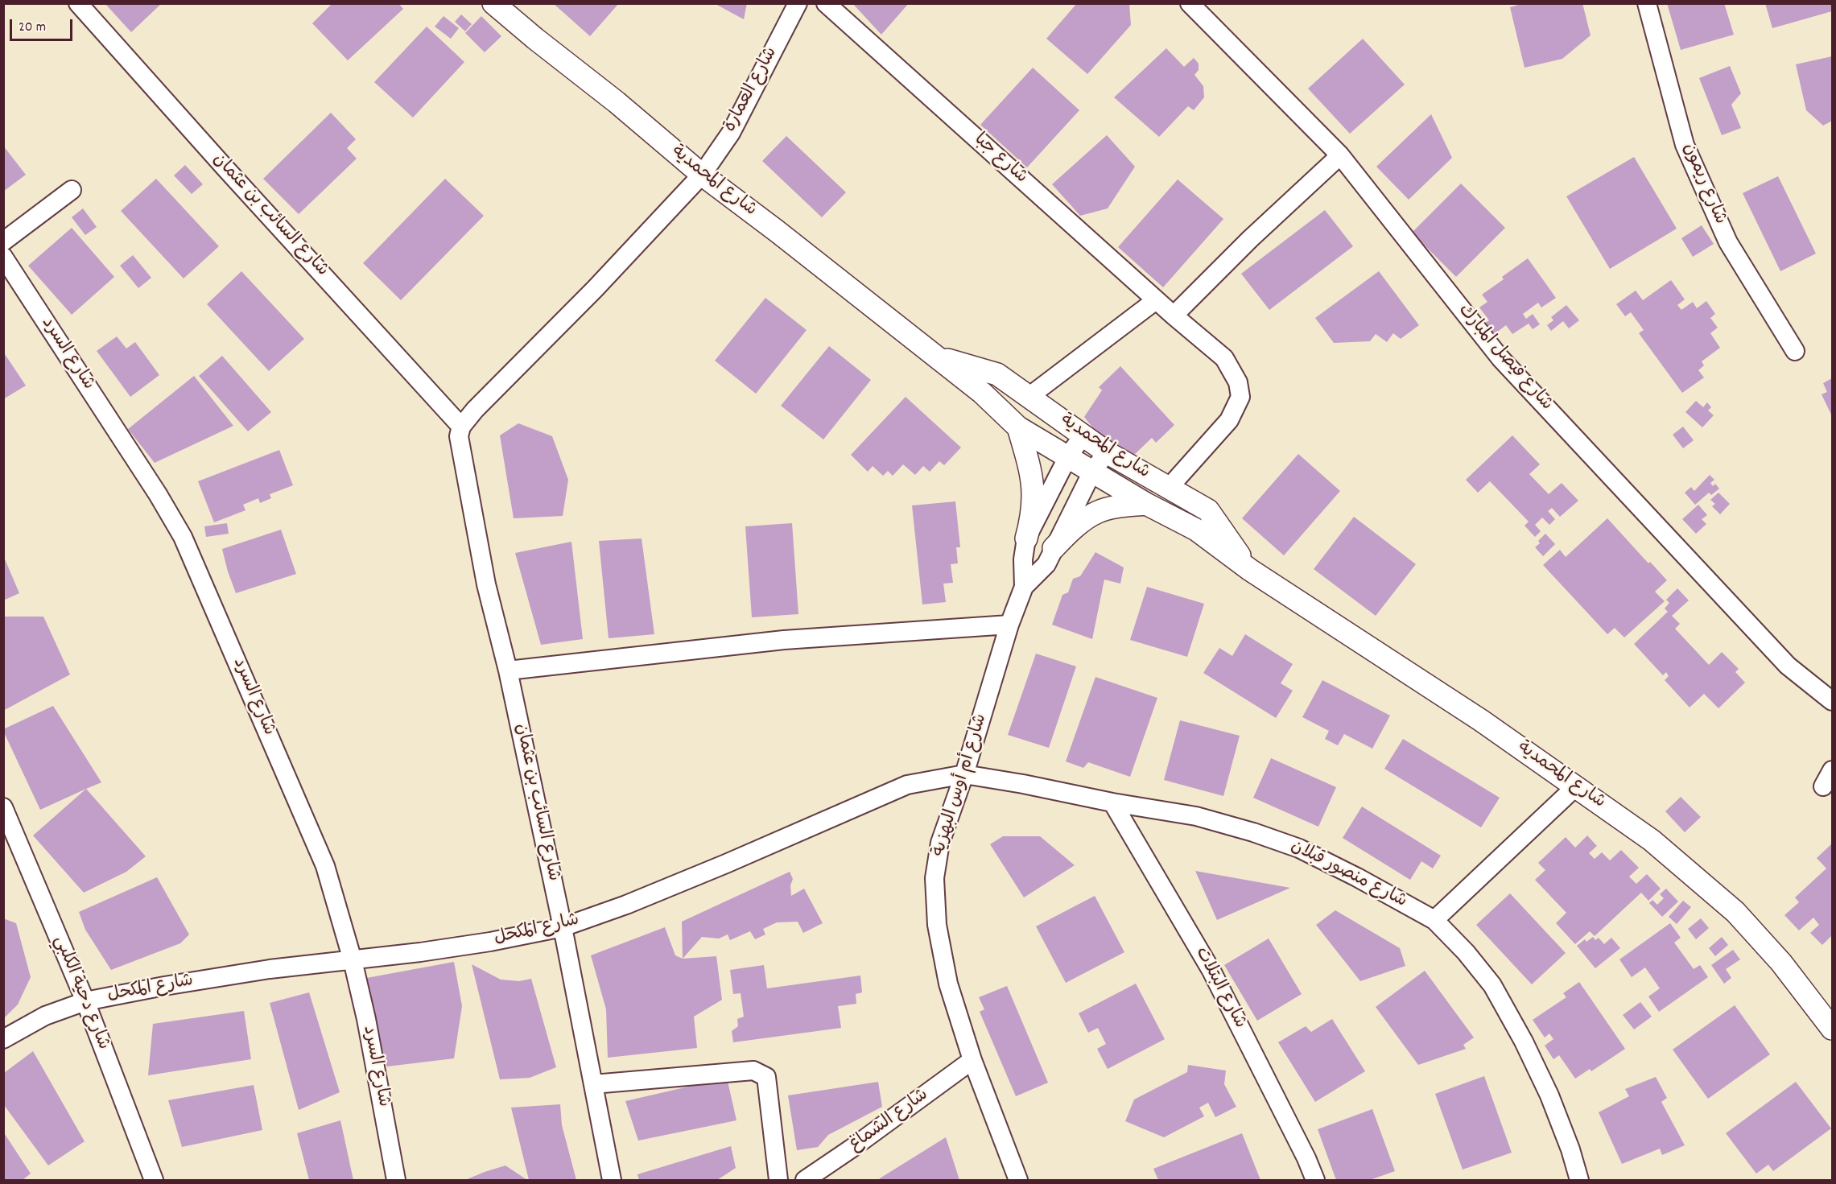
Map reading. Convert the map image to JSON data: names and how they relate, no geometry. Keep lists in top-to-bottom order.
{
  "streets": {
    "street": [
      "شارع العمارة",
      "شارع جبا",
      "شارع المحمدية",
      "شارع ريمون",
      "شارع السائب بن عثمان",
      "شارع السرد",
      "شارع فيصل المبارك",
      "شارع أم أوس البهزية",
      "شارع منصور قبلان",
      "شارع المكحل",
      "شارع البتلات",
      "شارع دحية الكلبي",
      "شارع الشماغ"
    ]
  },
  "crossings": [
    ["شارع العمارة", "شارع المحمدية"],
    ["شارع جبا", "شارع المحمدية"],
    ["شارع المحمدية", "شارع أم أوس البهزية"],
    ["شارع السائب بن عثمان", "شارع المكحل"],
    ["شارع السرد", "شارع المكحل"],
    ["شارع أم أوس البهزية", "شارع منصور قبلان"],
    ["شارع أم أوس البهزية", "شارع المكحل"],
    ["شارع أم أوس البهزية", "شارع الشماغ"],
    ["شارع منصور قبلان", "شارع المكحل"],
    ["شارع منصور قبلان", "شارع البتلات"],
    ["شارع المكحل", "شارع دحية الكلبي"]
  ],
  "scale_bar": "20 m"
}
